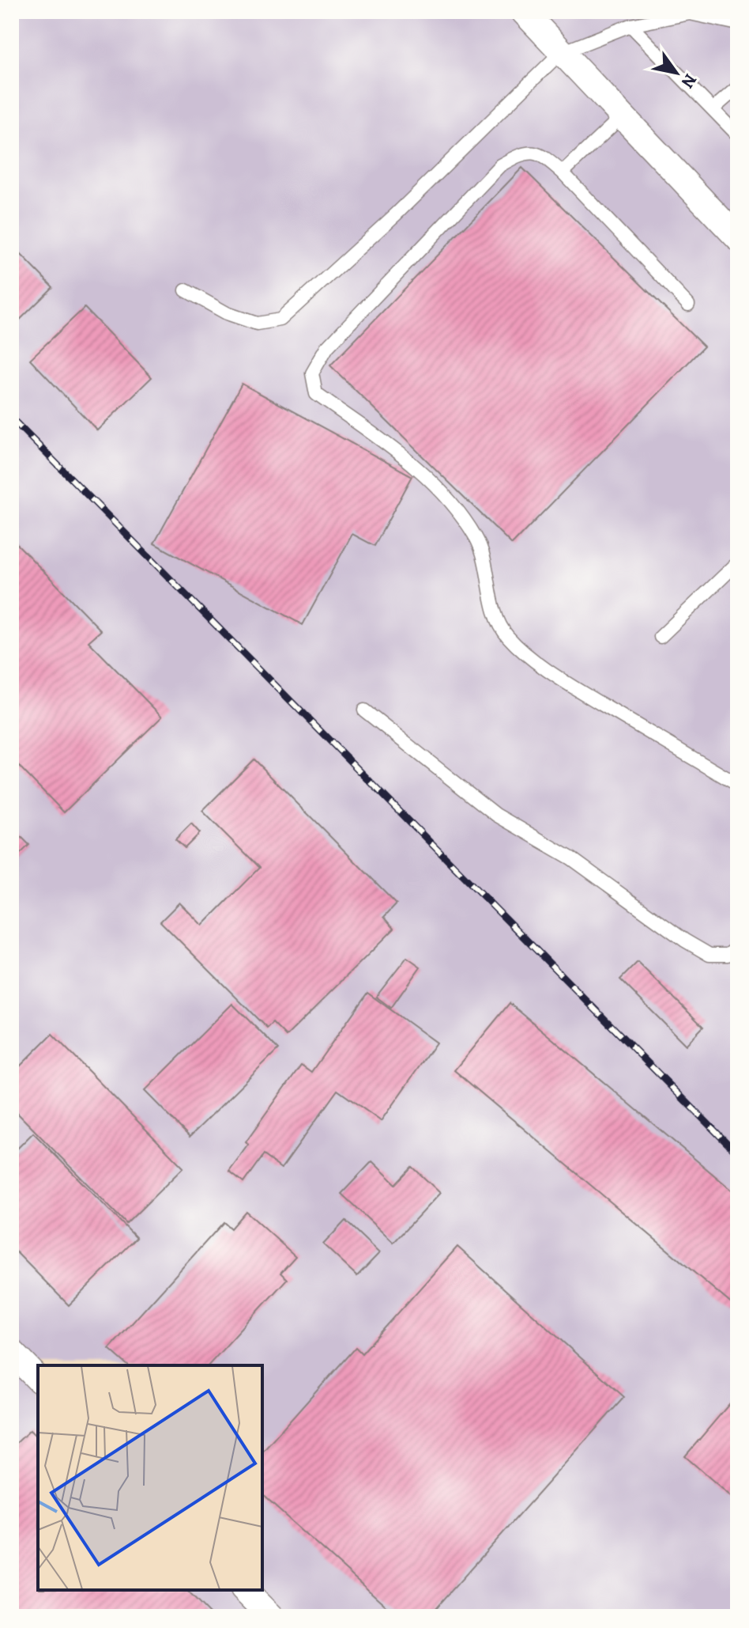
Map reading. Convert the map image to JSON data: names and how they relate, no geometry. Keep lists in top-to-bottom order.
{
  "north": "bottom right"
}
